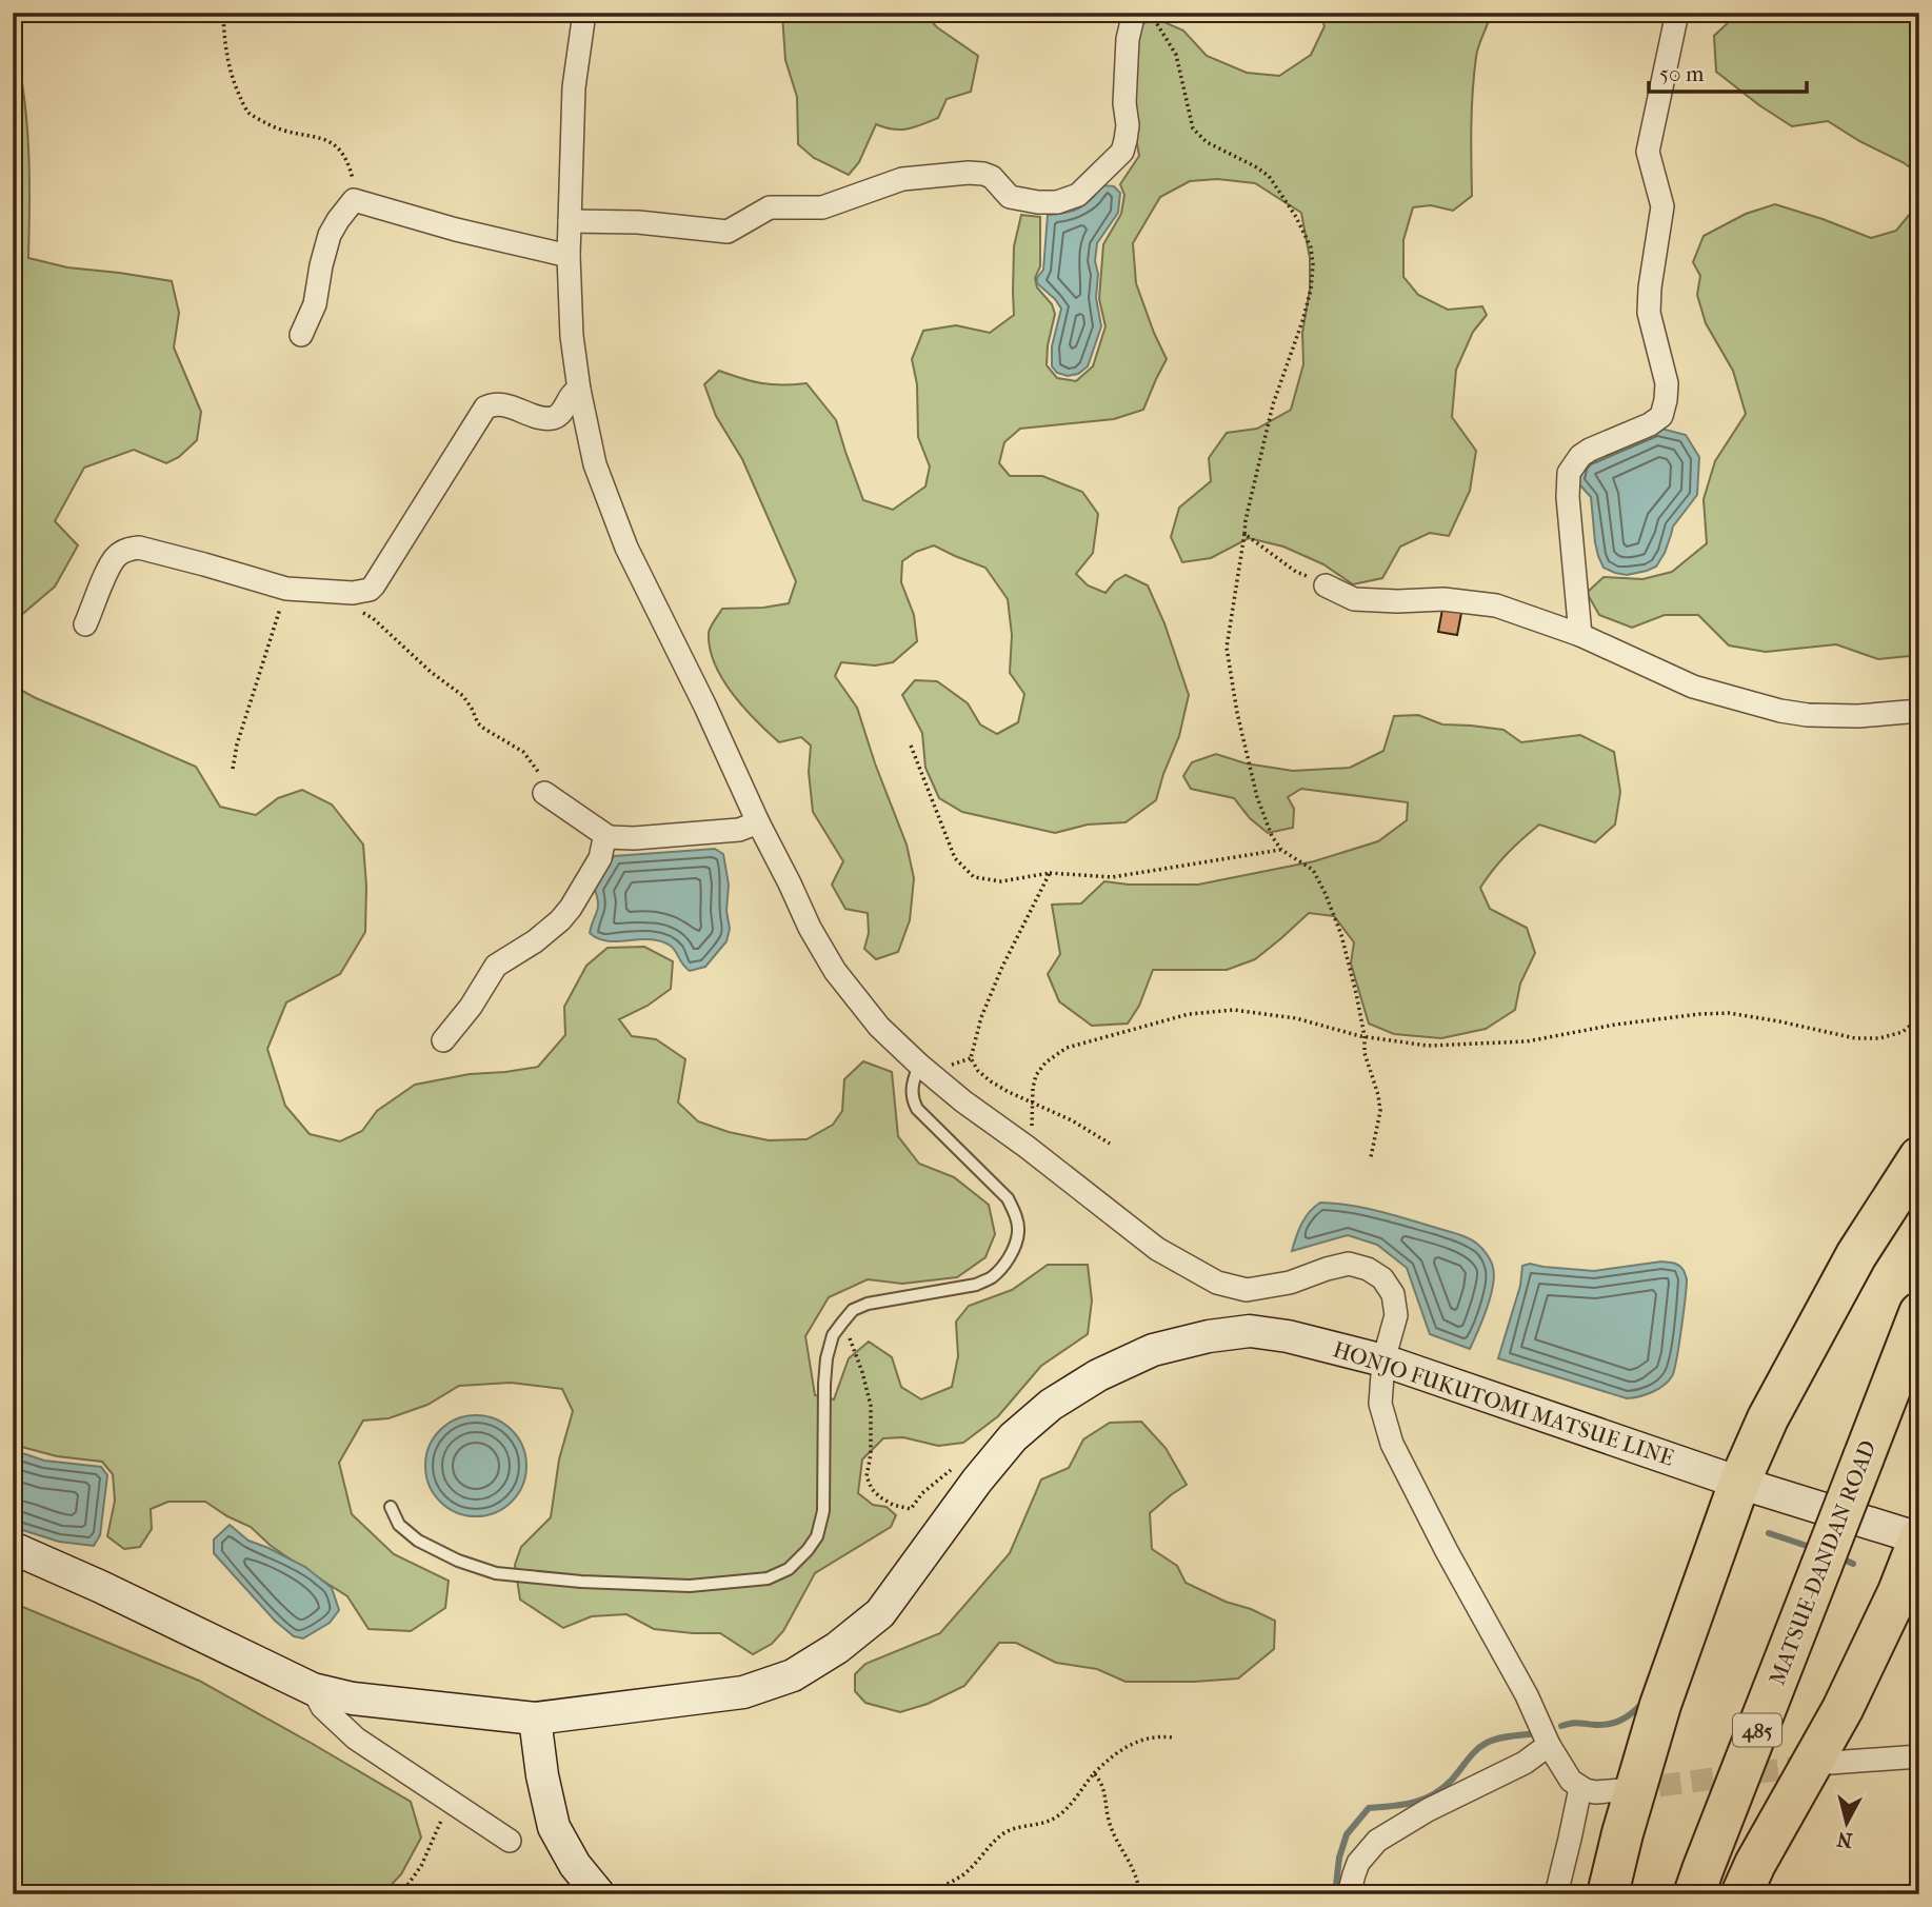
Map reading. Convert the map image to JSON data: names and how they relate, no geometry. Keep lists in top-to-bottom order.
{
  "streets": {
    "highway": ["MATSUE-DANDAN ROAD", "485"],
    "main road": ["HONJO FUKUTOMI MATSUE LINE"]
  },
  "scale_bar": "50 m",
  "north": "bottom"
}
